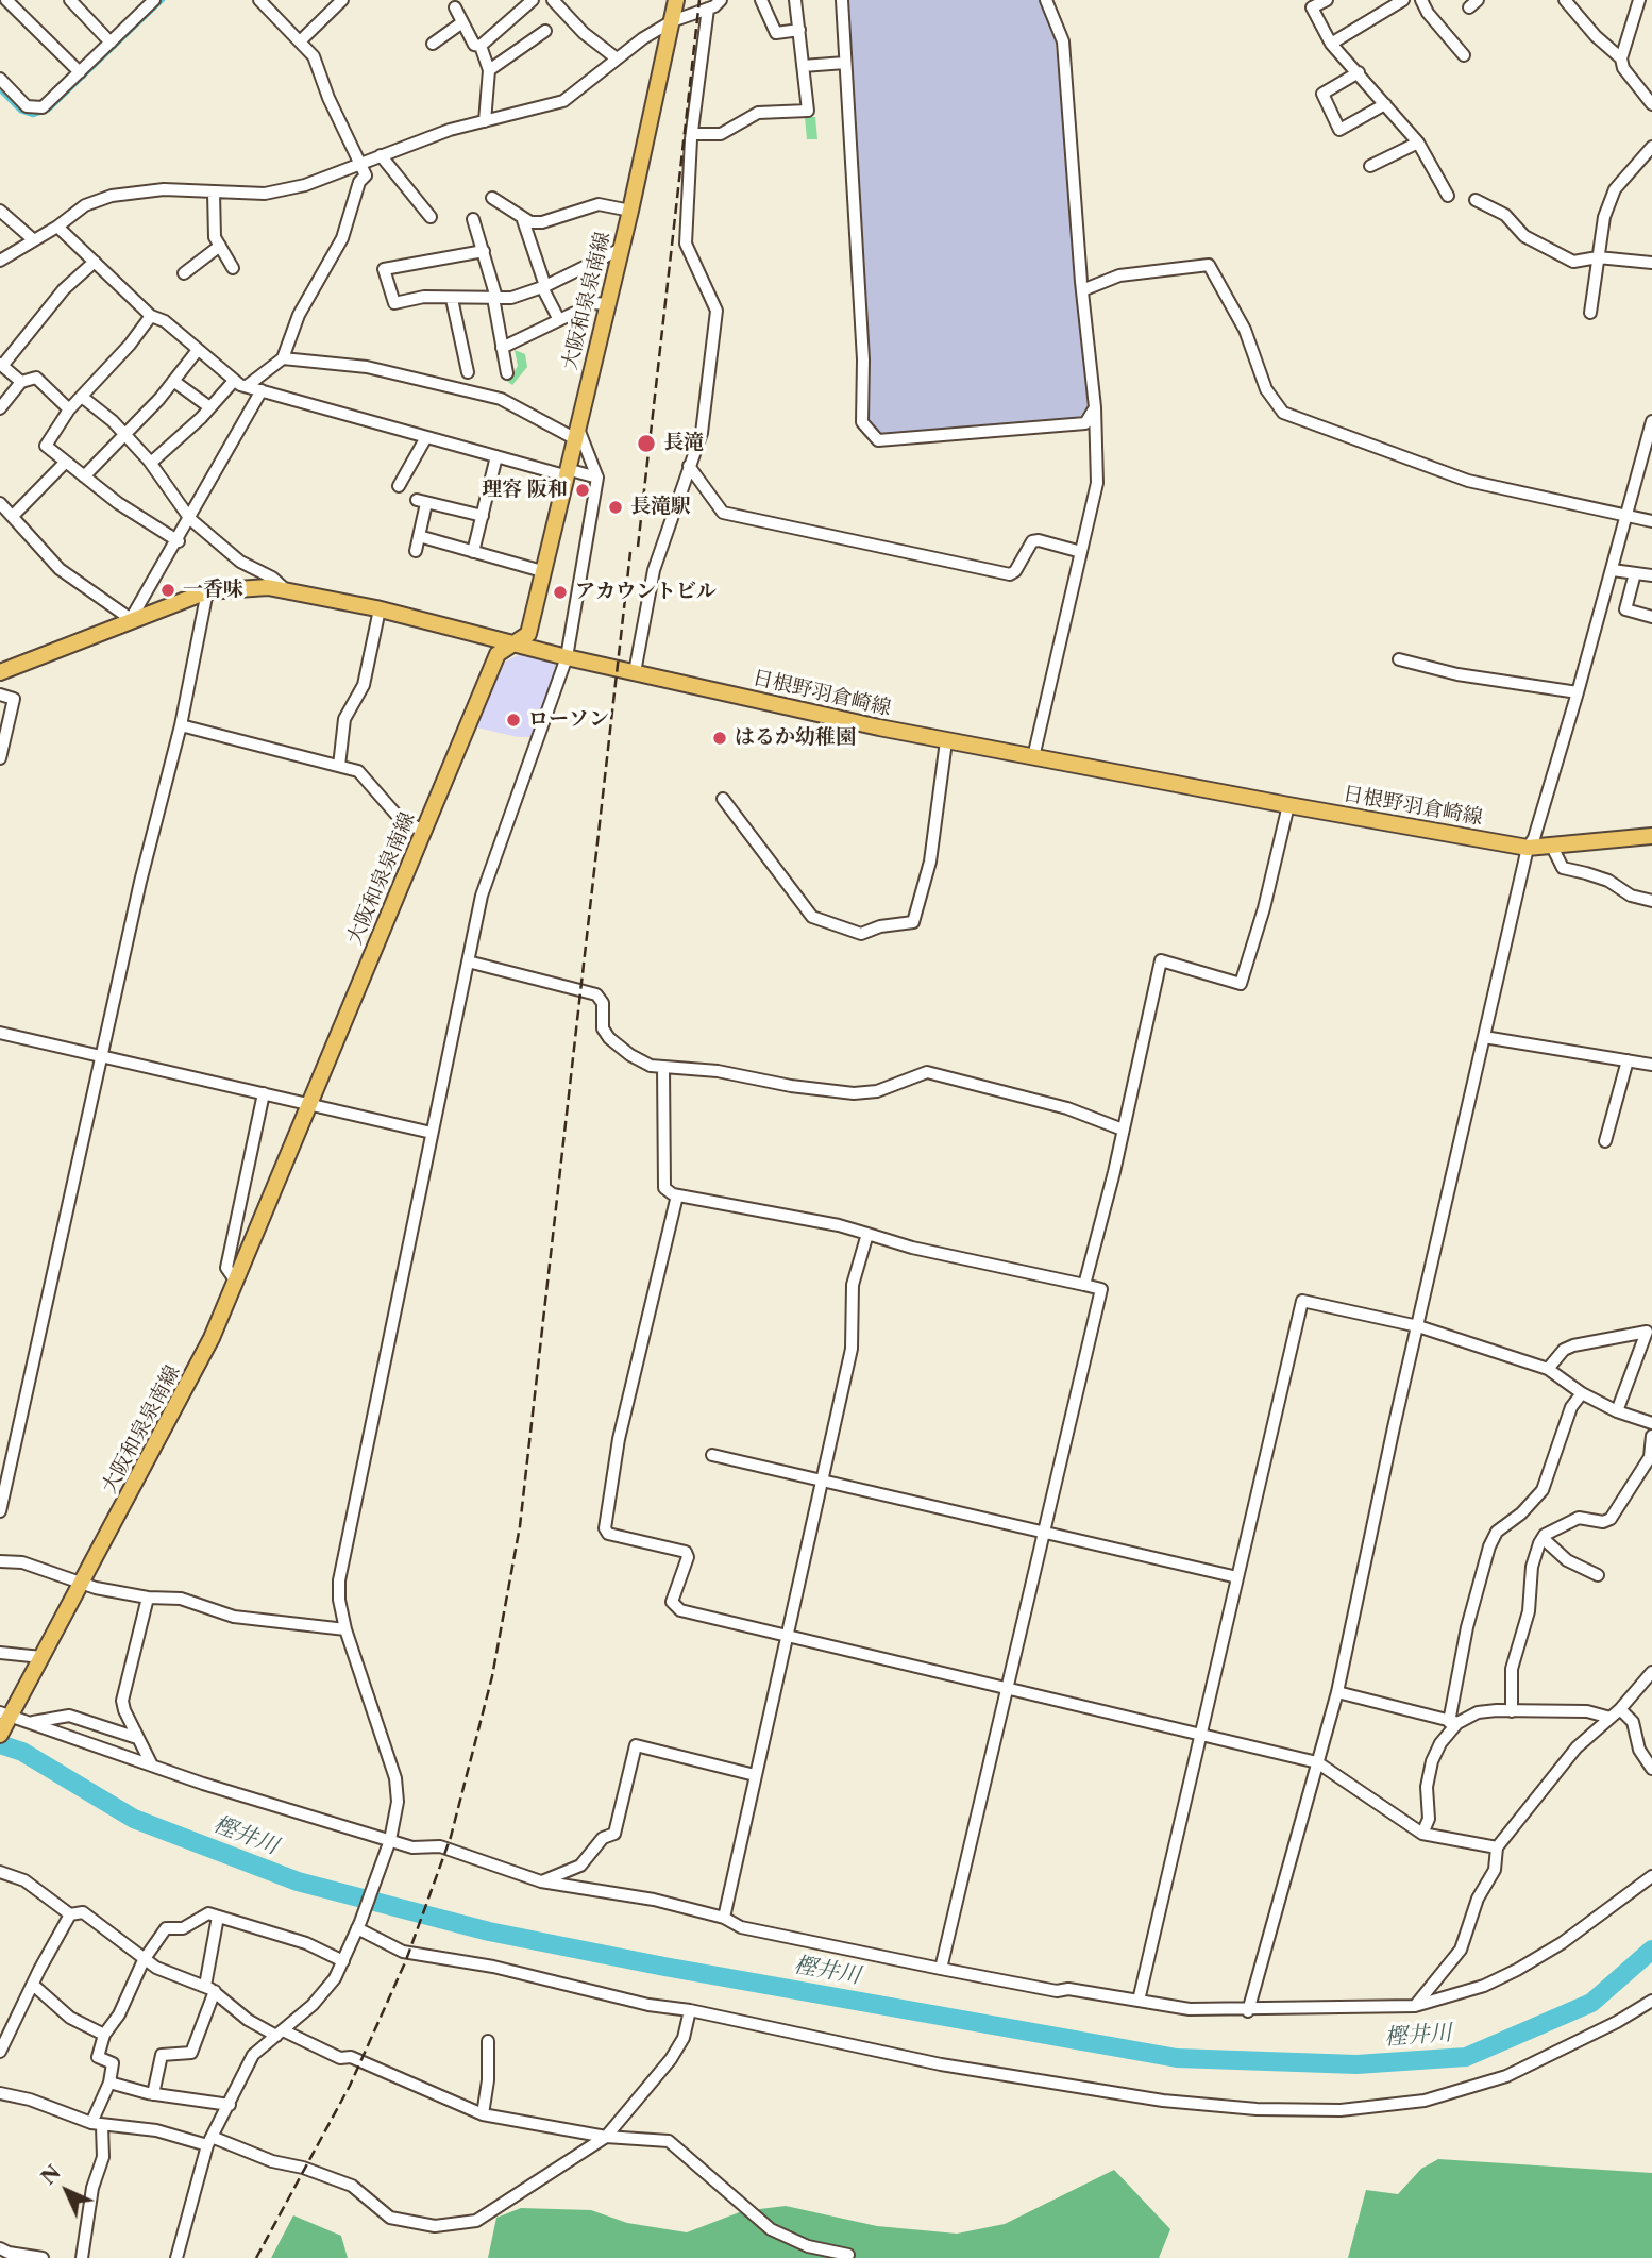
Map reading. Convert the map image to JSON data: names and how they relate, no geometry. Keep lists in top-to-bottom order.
{
  "streets": {
    "main road": ["大阪和泉泉南線", "日根野羽倉崎線"]
  },
  "crossings": [
    ["大阪和泉泉南線", "日根野羽倉崎線"]
  ],
  "water": ["樫井川"],
  "places": [
    "長滝",
    "理容 阪和",
    "長滝駅",
    "一香味",
    "アカウントビル",
    "ローソン",
    "はるか幼稚園"
  ],
  "north": "top left"
}
